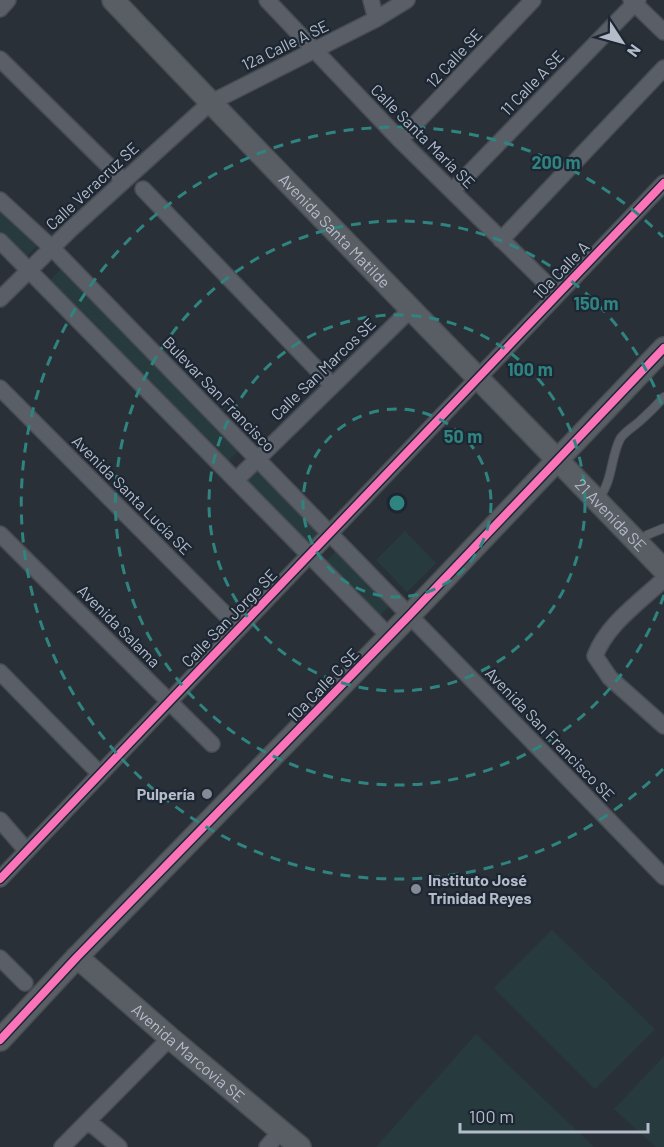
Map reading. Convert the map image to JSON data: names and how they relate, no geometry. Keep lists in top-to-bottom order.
{
  "streets": {
    "street": [
      "12a Calle A SE",
      "12 Calle SE",
      "11 Calle A SE",
      "Calle Santa María SE",
      "Calle Veracruz SE",
      "Avenida Santa Matilde",
      "10a Calle A",
      "Calle San Marcos SE",
      "Bulevar San Francisco",
      "Avenida Santa Lucía SE",
      "21 Avenida SE",
      "Calle San Jorge SE",
      "Avenida Salama",
      "10a Calle C SE",
      "Avenida San Francisco SE",
      "Avenida Marcovia SE"
    ]
  },
  "crossings": [
    ["12a Calle A SE", "Calle Santa María SE"],
    ["12a Calle A SE", "Calle Veracruz SE"],
    ["12a Calle A SE", "Avenida Santa Matilde"],
    ["12 Calle SE", "Calle Santa María SE"],
    ["11 Calle A SE", "Calle Santa María SE"],
    ["Calle Santa María SE", "10a Calle A"],
    ["Calle Veracruz SE", "Avenida Santa Matilde"],
    ["Calle Veracruz SE", "Bulevar San Francisco"],
    ["Avenida Santa Matilde", "10a Calle A"],
    ["Avenida Santa Matilde", "Calle San Marcos SE"],
    ["Avenida Santa Matilde", "21 Avenida SE"],
    ["Avenida Santa Matilde", "Calle San Jorge SE"],
    ["Avenida Santa Matilde", "10a Calle C SE"],
    ["10a Calle A", "Calle San Jorge SE"],
    ["Calle San Marcos SE", "Bulevar San Francisco"],
    ["Bulevar San Francisco", "Calle San Jorge SE"],
    ["Bulevar San Francisco", "10a Calle C SE"],
    ["Bulevar San Francisco", "Avenida San Francisco SE"],
    ["Avenida Santa Lucía SE", "Calle San Jorge SE"],
    ["21 Avenida SE", "10a Calle C SE"],
    ["Calle San Jorge SE", "Avenida Salama"],
    ["10a Calle C SE", "Avenida San Francisco SE"],
    ["10a Calle C SE", "Avenida Marcovia SE"]
  ],
  "places": ["Pulpería", "Instituto José Trinidad Reyes"],
  "scale_bar": "100 m",
  "north": "bottom right",
  "rings": [
    "200 m",
    "150 m",
    "100 m",
    "50 m"
  ]
}
